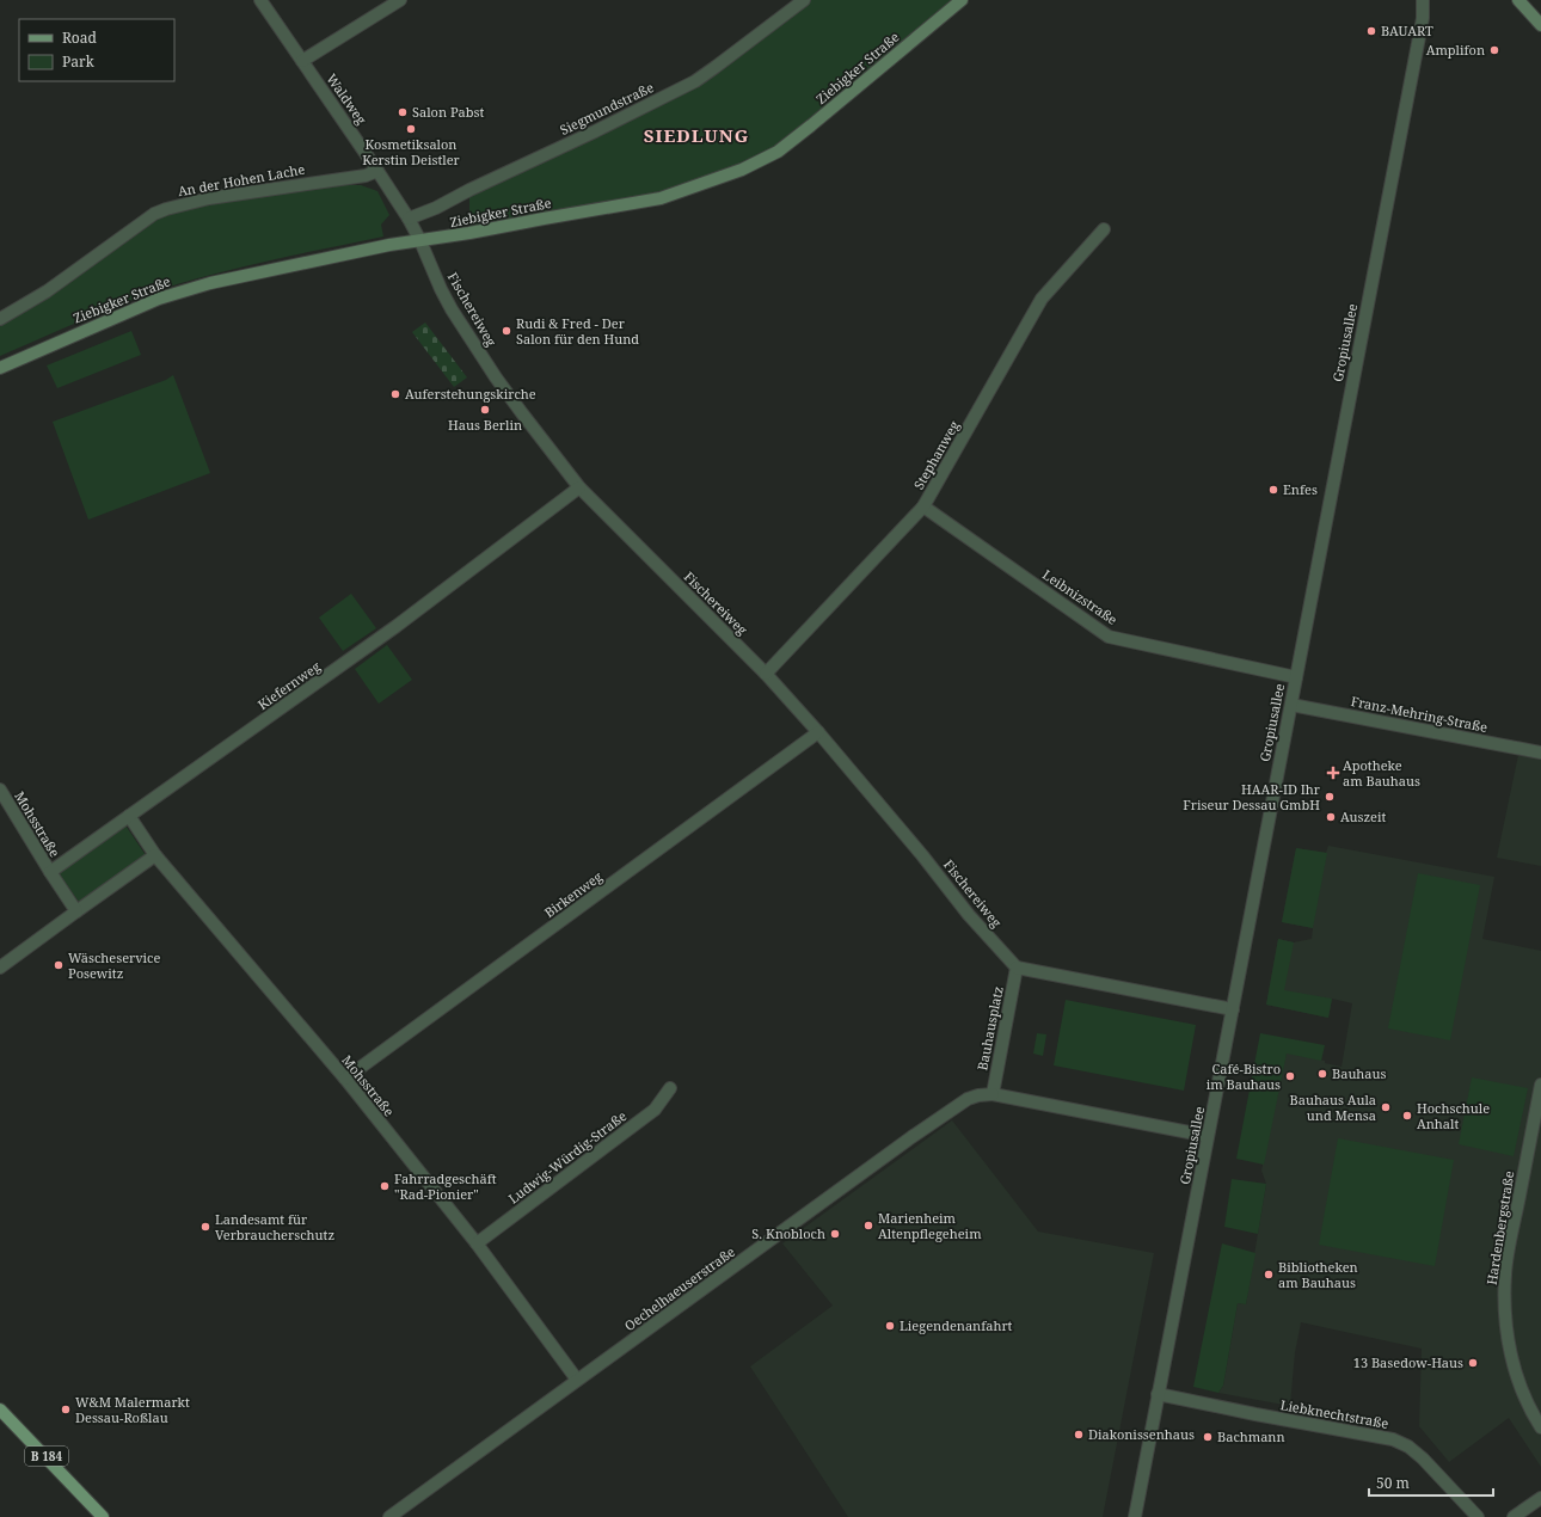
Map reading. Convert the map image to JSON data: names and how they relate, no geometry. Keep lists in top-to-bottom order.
{
  "streets": {
    "main road": ["Ziebigker Straße", "B 184"],
    "street": [
      "Waldweg",
      "Siegmundstraße",
      "An der Hohen Lache",
      "Fischereiweg",
      "Gropiusallee",
      "Stephanweg",
      "Leibnizstraße",
      "Kiefernweg",
      "Franz-Mehring-Straße",
      "Mohsstraße",
      "Birkenweg",
      "Bauhausplatz",
      "Ludwig-Würdig-Straße",
      "Hardenbergstraße",
      "Oechelhaeuserstraße",
      "Liebknechtstraße"
    ]
  },
  "crossings": [
    ["Ziebigker Straße", "Waldweg"],
    ["Ziebigker Straße", "Fischereiweg"],
    ["Waldweg", "Siegmundstraße"],
    ["Waldweg", "An der Hohen Lache"],
    ["Waldweg", "Fischereiweg"],
    ["Fischereiweg", "Stephanweg"],
    ["Fischereiweg", "Kiefernweg"],
    ["Fischereiweg", "Birkenweg"],
    ["Fischereiweg", "Bauhausplatz"],
    ["Gropiusallee", "Leibnizstraße"],
    ["Gropiusallee", "Franz-Mehring-Straße"],
    ["Gropiusallee", "Liebknechtstraße"],
    ["Stephanweg", "Leibnizstraße"],
    ["Kiefernweg", "Mohsstraße"],
    ["Mohsstraße", "Birkenweg"],
    ["Mohsstraße", "Ludwig-Würdig-Straße"],
    ["Mohsstraße", "Oechelhaeuserstraße"],
    ["Bauhausplatz", "Oechelhaeuserstraße"]
  ],
  "districts": ["SIEDLUNG"],
  "places": {
    "other": [
      "BAUART",
      "Amplifon",
      "Salon Pabst",
      "Kosmetiksalon Kerstin Deistler",
      "Rudi & Fred - Der Salon für den Hund",
      "Auferstehungskirche",
      "Haus Berlin",
      "Enfes",
      "HAAR-ID Ihr Friseur Dessau GmbH",
      "Auszeit",
      "Wäscheservice Posewitz",
      "Bauhaus",
      "Café-Bistro im Bauhaus",
      "Bauhaus Aula und Mensa",
      "Hochschule Anhalt",
      "Fahrradgeschäft \"Rad-Pionier\"",
      "Marienheim Altenpflegeheim",
      "Landesamt für Verbraucherschutz",
      "S. Knobloch",
      "Bibliotheken am Bauhaus",
      "Liegendenanfahrt",
      "13 Basedow-Haus",
      "W&M Malermarkt Dessau-Roßlau",
      "Diakonissenhaus",
      "Bachmann"
    ],
    "health": ["Apotheke am Bauhaus"]
  },
  "legend": ["Road", "Park"],
  "scale_bar": "50 m"
}
